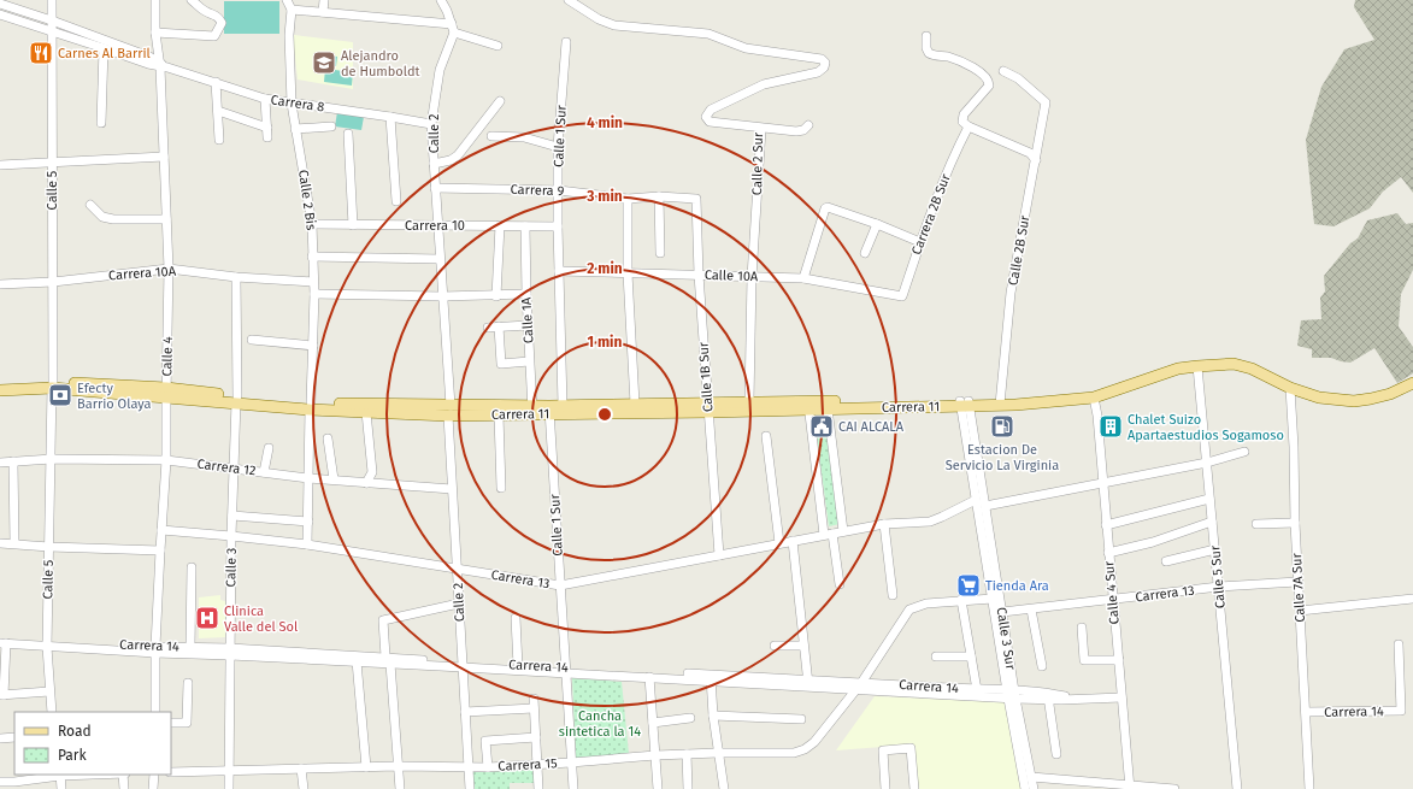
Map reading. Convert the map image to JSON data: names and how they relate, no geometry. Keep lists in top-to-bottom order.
{
  "streets": {
    "main road": ["Carrera 11"],
    "street": [
      "Carrera 8",
      "Calle 2",
      "Calle 1 Sur",
      "Calle 2 Sur",
      "Calle 5",
      "Carrera 9",
      "Calle 2 Bis",
      "Carrera 2B Sur",
      "Carrera 10",
      "Calle 2B Sur",
      "Carrera 10A",
      "Calle 10A",
      "Calle 1A",
      "Calle 4",
      "Calle 1B Sur",
      "Carrera 12",
      "Calle 3",
      "Calle 5 Sur",
      "Carrera 13",
      "Calle 7A Sur",
      "Calle 4 Sur",
      "Calle 3 Sur",
      "Carrera 14",
      "Carrera 15"
    ]
  },
  "crossings": [
    ["Carrera 8", "Calle 2"],
    ["Carrera 8", "Calle 5"],
    ["Carrera 8", "Calle 2 Bis"],
    ["Carrera 8", "Calle 4"],
    ["Calle 2", "Carrera 9"],
    ["Calle 2", "Carrera 10"],
    ["Calle 2", "Carrera 11"],
    ["Calle 2", "Carrera 12"],
    ["Calle 2", "Carrera 13"],
    ["Calle 2", "Carrera 14"],
    ["Calle 2", "Carrera 15"],
    ["Calle 1 Sur", "Carrera 9"],
    ["Calle 1 Sur", "Carrera 10"],
    ["Calle 1 Sur", "Calle 10A"],
    ["Calle 1 Sur", "Carrera 11"],
    ["Calle 1 Sur", "Carrera 13"],
    ["Calle 1 Sur", "Carrera 14"],
    ["Calle 1 Sur", "Carrera 15"],
    ["Calle 2 Sur", "Calle 10A"],
    ["Calle 2 Sur", "Carrera 11"],
    ["Calle 5", "Carrera 10A"],
    ["Calle 5", "Carrera 11"],
    ["Calle 5", "Carrera 12"],
    ["Calle 5", "Carrera 14"],
    ["Carrera 9", "Calle 1B Sur"],
    ["Calle 2 Bis", "Carrera 10"],
    ["Calle 2 Bis", "Carrera 10A"],
    ["Calle 2 Bis", "Carrera 11"],
    ["Calle 2 Bis", "Carrera 12"],
    ["Calle 2 Bis", "Carrera 13"],
    ["Carrera 2B Sur", "Calle 10A"],
    ["Carrera 10", "Calle 1A"],
    ["Calle 2B Sur", "Carrera 11"],
    ["Carrera 10A", "Calle 4"],
    ["Carrera 10A", "Calle 3"],
    ["Calle 10A", "Calle 1B Sur"],
    ["Calle 1A", "Carrera 11"],
    ["Calle 4", "Carrera 11"],
    ["Calle 4", "Carrera 12"],
    ["Calle 4", "Carrera 13"],
    ["Calle 4", "Carrera 14"],
    ["Calle 1B Sur", "Carrera 11"],
    ["Calle 1B Sur", "Carrera 13"],
    ["Carrera 11", "Calle 3"],
    ["Carrera 11", "Calle 5 Sur"],
    ["Carrera 11", "Calle 7A Sur"],
    ["Carrera 11", "Calle 4 Sur"],
    ["Carrera 11", "Calle 3 Sur"],
    ["Carrera 12", "Calle 3"],
    ["Calle 3", "Carrera 13"],
    ["Calle 3", "Carrera 14"],
    ["Calle 3", "Carrera 15"],
    ["Calle 5 Sur", "Carrera 13"],
    ["Carrera 13", "Calle 7A Sur"],
    ["Carrera 13", "Calle 4 Sur"],
    ["Carrera 13", "Calle 3 Sur"],
    ["Calle 7A Sur", "Carrera 14"],
    ["Calle 4 Sur", "Carrera 14"],
    ["Calle 3 Sur", "Carrera 14"],
    ["Calle 3 Sur", "Carrera 15"],
    ["Carrera 14", "Carrera 15"]
  ],
  "parks": ["Cancha sintetica la 14"],
  "places": {
    "restaurant": ["Carnes Al Barril"],
    "school or university": ["Alejandro de Humboldt"],
    "bank": ["Efecty Barrio Olaya"],
    "public building": ["CAI ALCALA"],
    "fuel station": ["Estacion De Servicio La Virginia"],
    "building": ["Chalet Suizo Apartaestudios Sogamoso"],
    "supermarket": ["Tienda Ara"],
    "hospital": ["Clinica Valle del Sol"]
  },
  "legend": ["Road", "Park"],
  "rings": [
    "4 min",
    "3 min",
    "2 min",
    "1 min"
  ]
}
